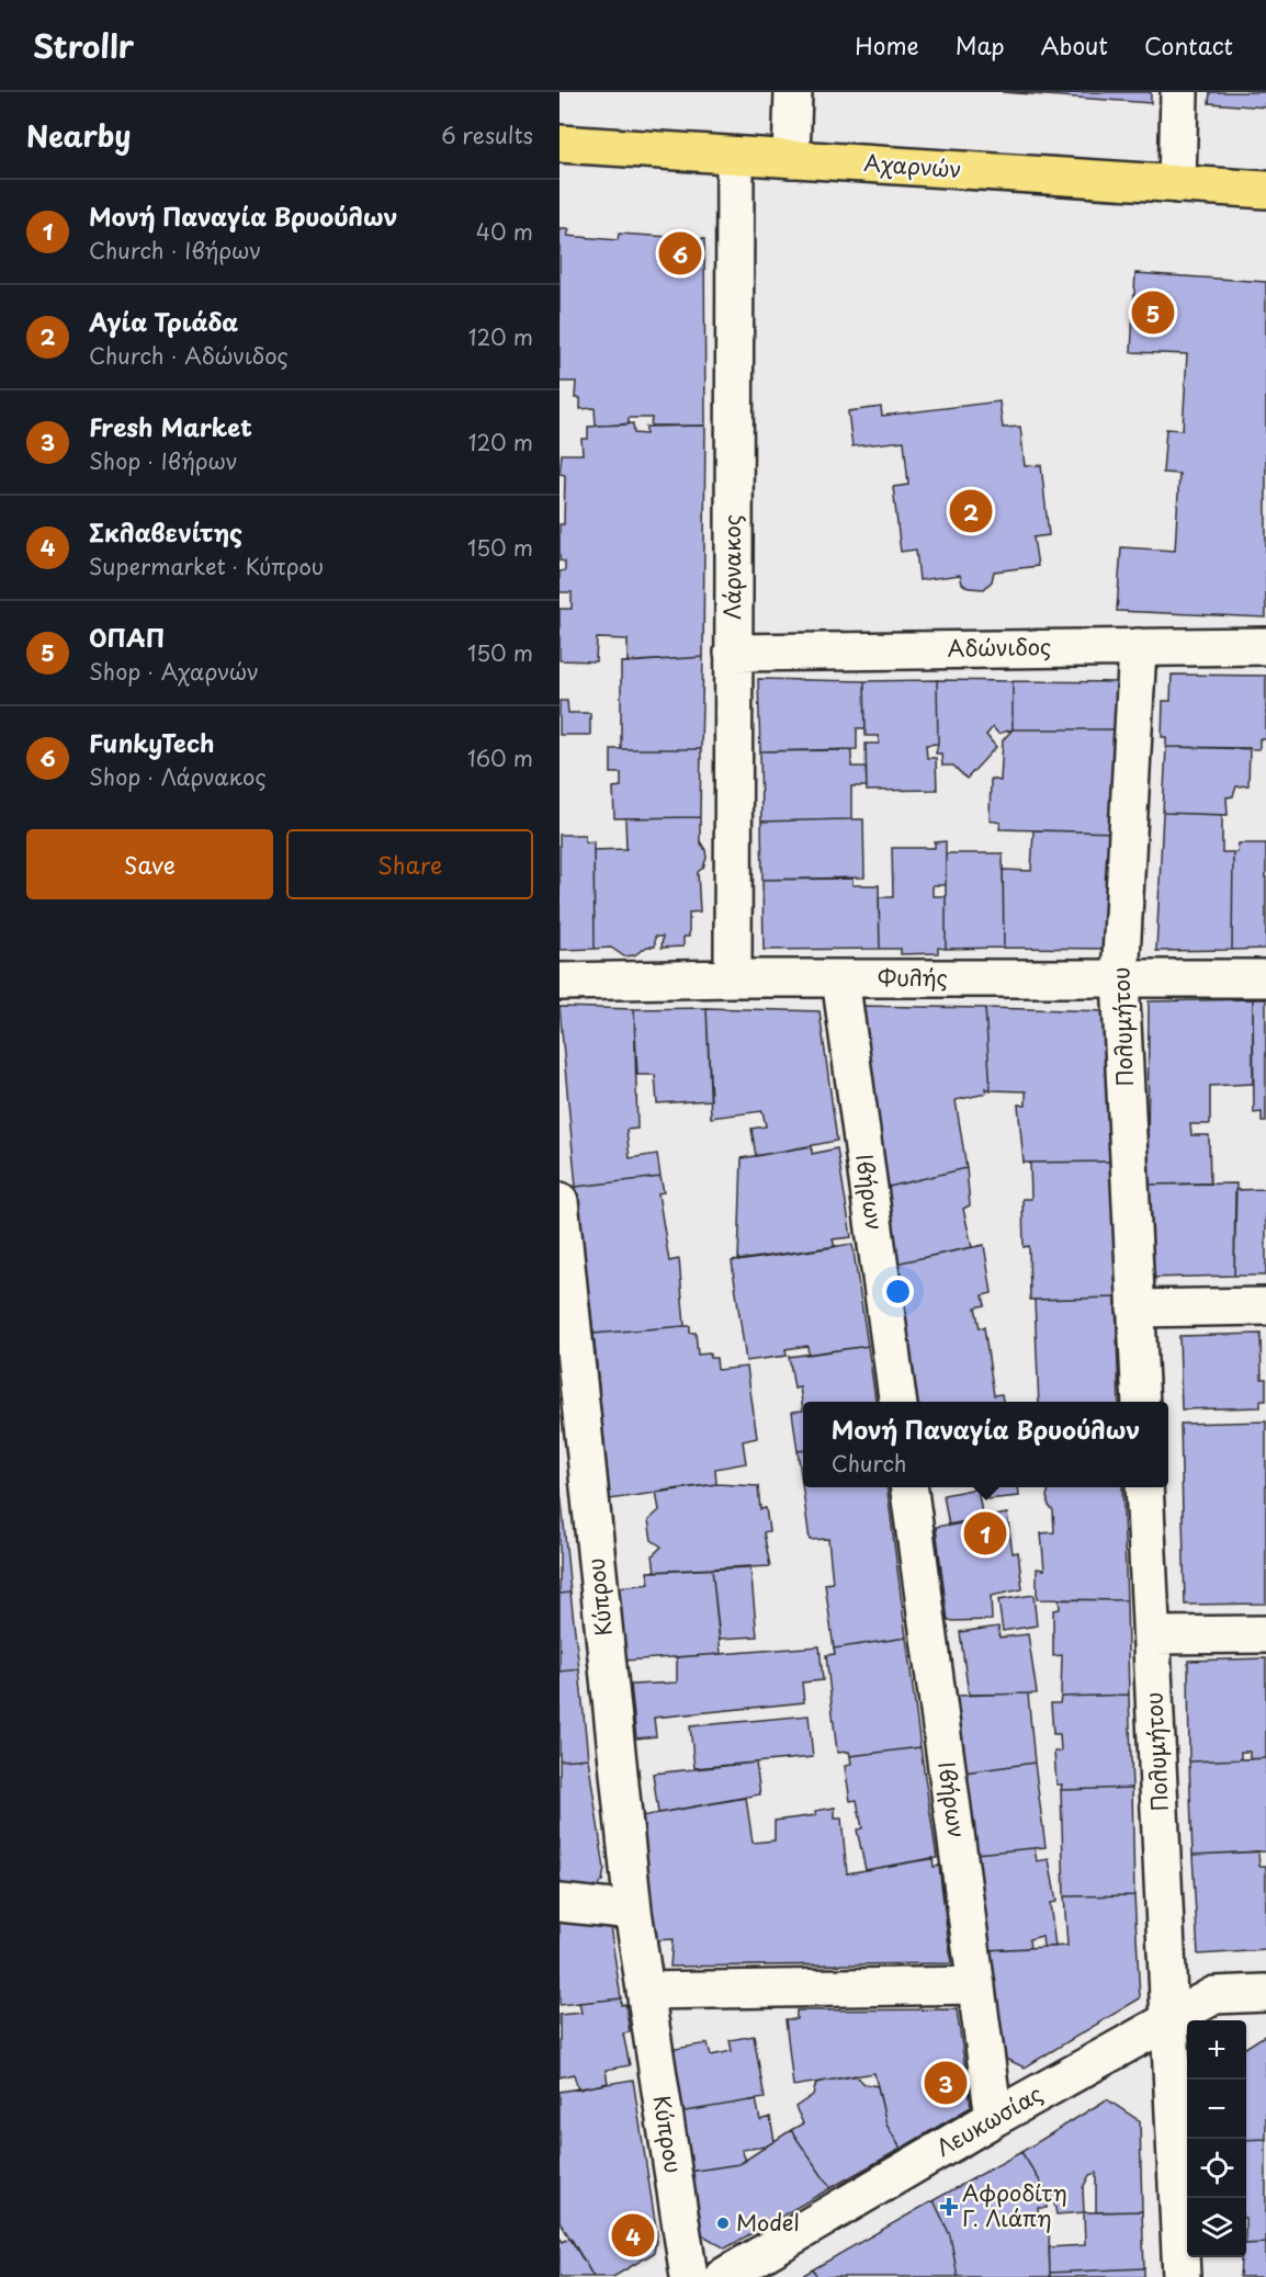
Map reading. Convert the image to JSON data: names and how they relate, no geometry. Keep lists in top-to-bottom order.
{
  "streets": {
    "main road": ["Αχαρνών"],
    "street": [
      "Λάρνακος",
      "Αδώνιδος",
      "Φυλής",
      "Πολυμήτου",
      "Ιβήρων",
      "Κύπρου",
      "Λευκωσίας"
    ]
  },
  "crossings": [
    ["Αχαρνών", "Λάρνακος"],
    ["Λάρνακος", "Αδώνιδος"],
    ["Λάρνακος", "Φυλής"],
    ["Αδώνιδος", "Πολυμήτου"],
    ["Φυλής", "Πολυμήτου"],
    ["Φυλής", "Ιβήρων"],
    ["Πολυμήτου", "Λευκωσίας"],
    ["Ιβήρων", "Λευκωσίας"]
  ],
  "places": {
    "health": ["Αφροδίτη Γ. Λιάπη"],
    "other": ["Model"]
  },
  "page": {
    "header": "Strollr",
    "nav": [
      "Home",
      "Map",
      "About",
      "Contact"
    ],
    "heading": ["Nearby", "6 results"],
    "list": [
      {
        "mark": "1",
        "name": "Μονή Παναγία Βρυούλων",
        "note": "Church · Ιβήρων",
        "value": "40 m"
      },
      {
        "mark": "2",
        "name": "Αγία Τριάδα",
        "note": "Church · Αδώνιδος",
        "value": "120 m"
      },
      {
        "mark": "3",
        "name": "Fresh Market",
        "note": "Shop · Ιβήρων",
        "value": "120 m"
      },
      {
        "mark": "4",
        "name": "Σκλαβενίτης",
        "note": "Supermarket · Κύπρου",
        "value": "150 m"
      },
      {
        "mark": "5",
        "name": "ΟΠΑΠ",
        "note": "Shop · Αχαρνών",
        "value": "150 m"
      },
      {
        "mark": "6",
        "name": "FunkyTech",
        "note": "Shop · Λάρνακος",
        "value": "160 m"
      }
    ],
    "pins": [
      "6",
      "5",
      "2",
      "1",
      "3",
      "4"
    ],
    "buttons": ["Save", "Share"],
    "popup": ["Μονή Παναγία Βρυούλων", "Church"],
    "map_buttons": ["+", "−"]
  }
}
